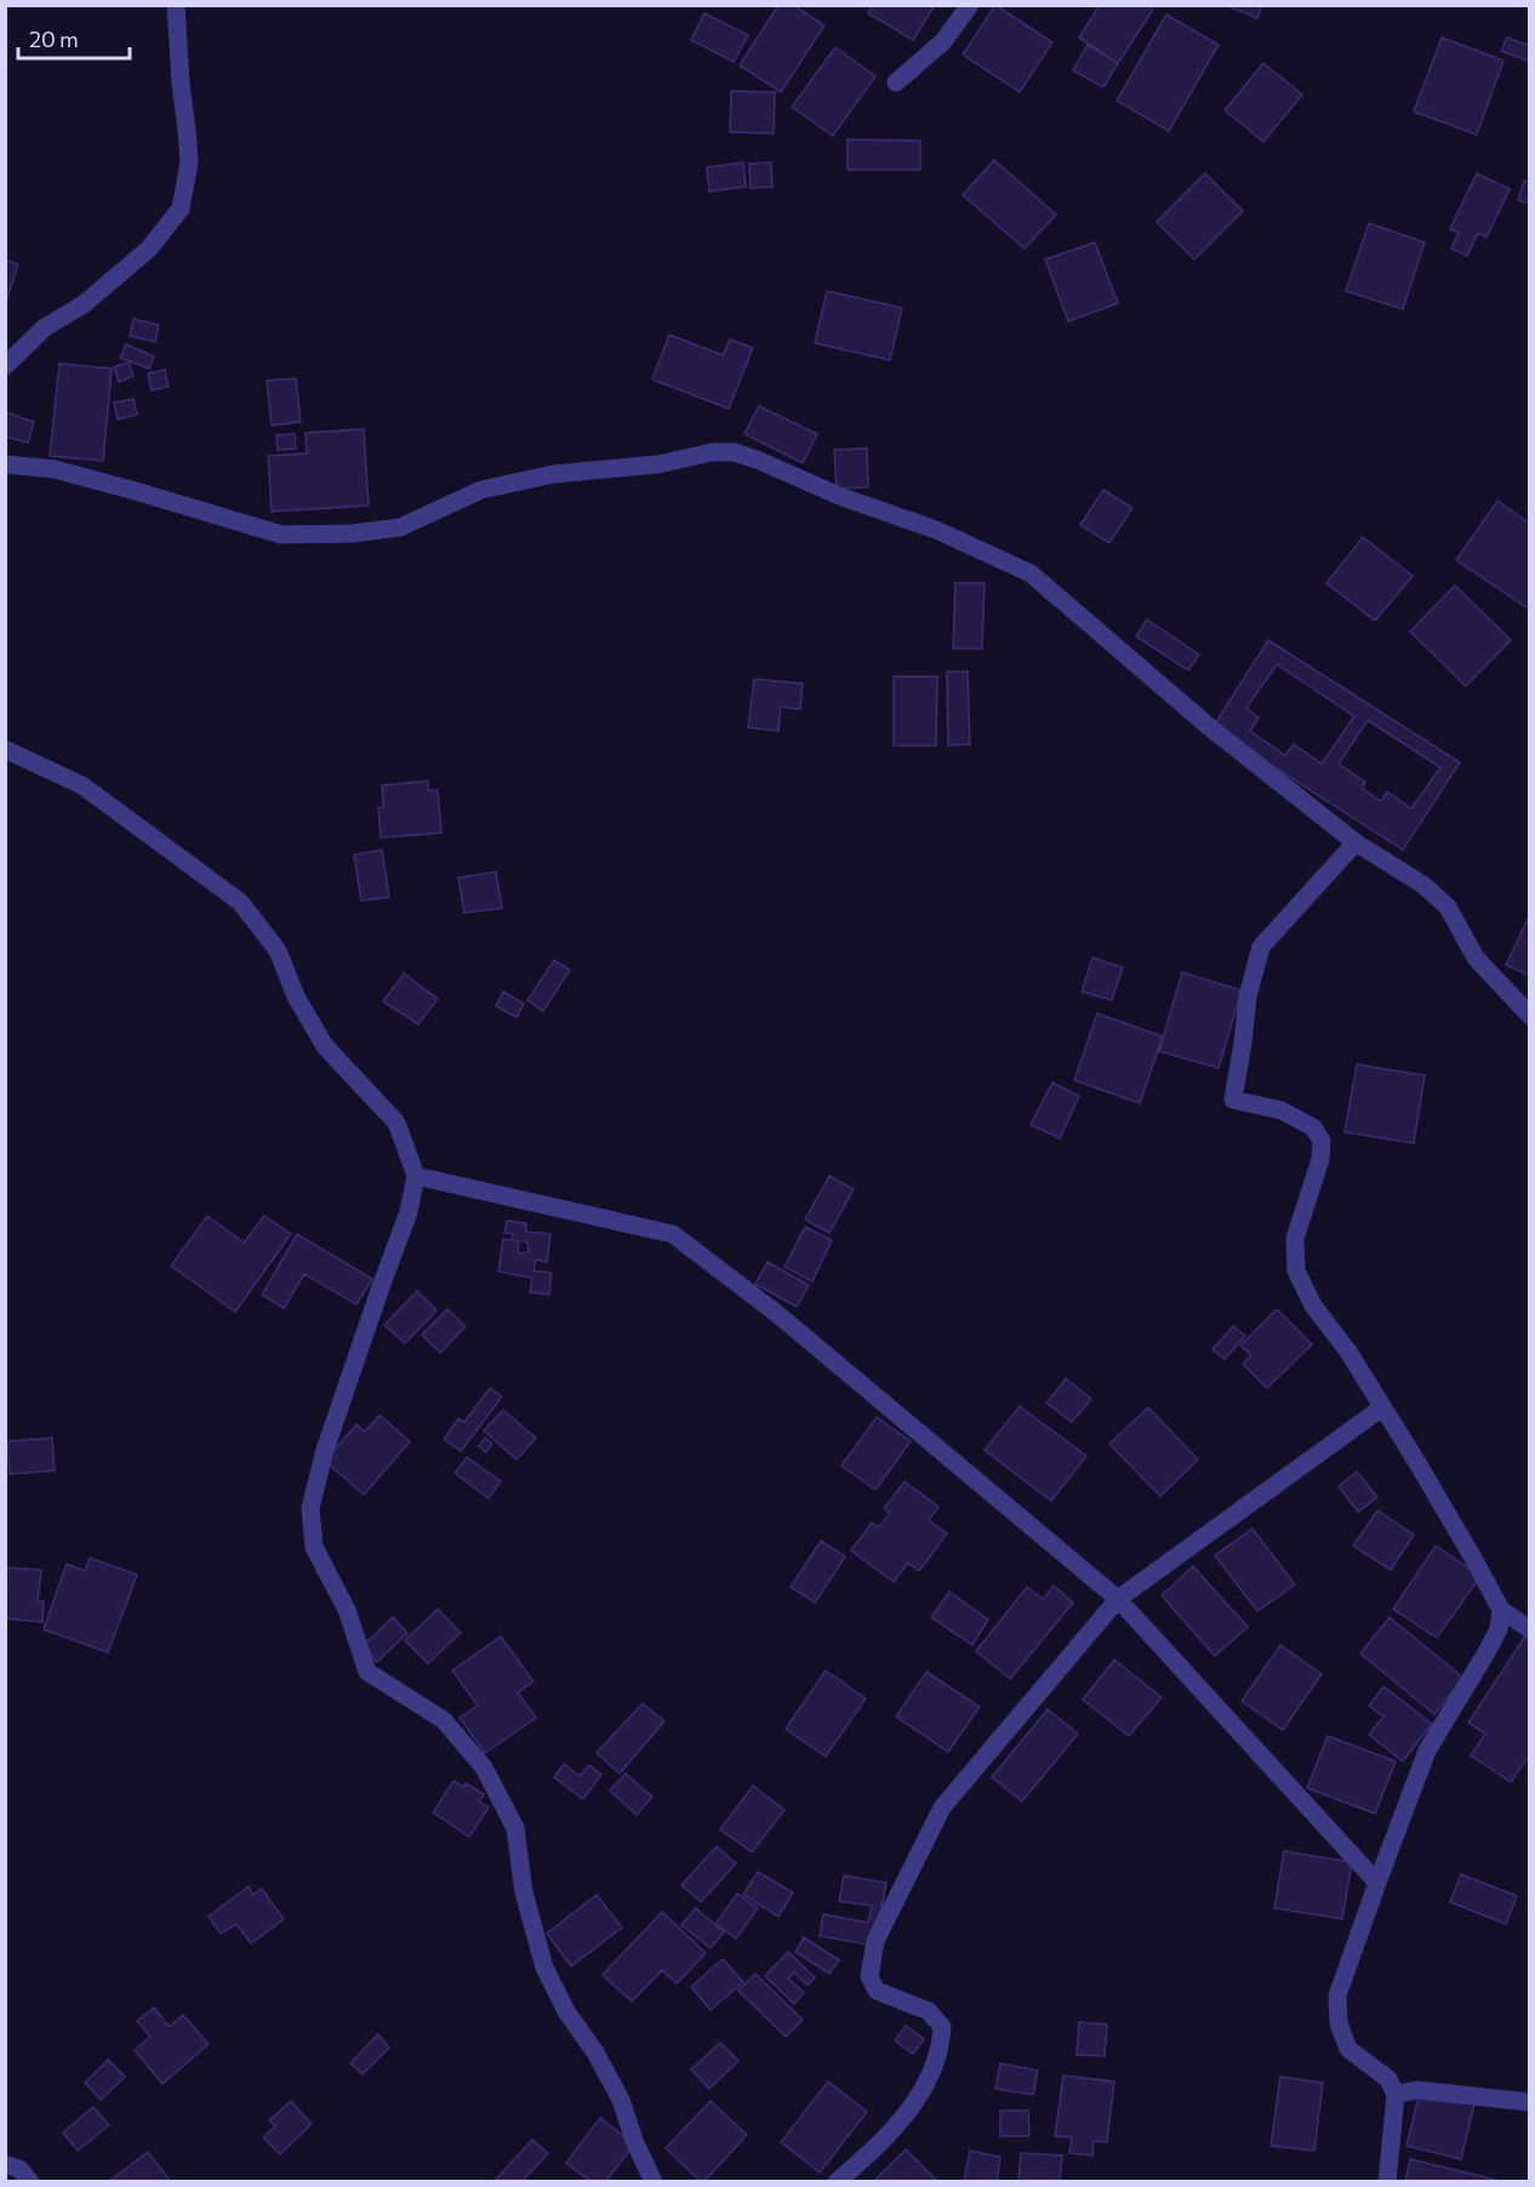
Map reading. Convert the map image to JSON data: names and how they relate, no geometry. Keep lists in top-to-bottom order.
{
  "scale_bar": "20 m"
}
